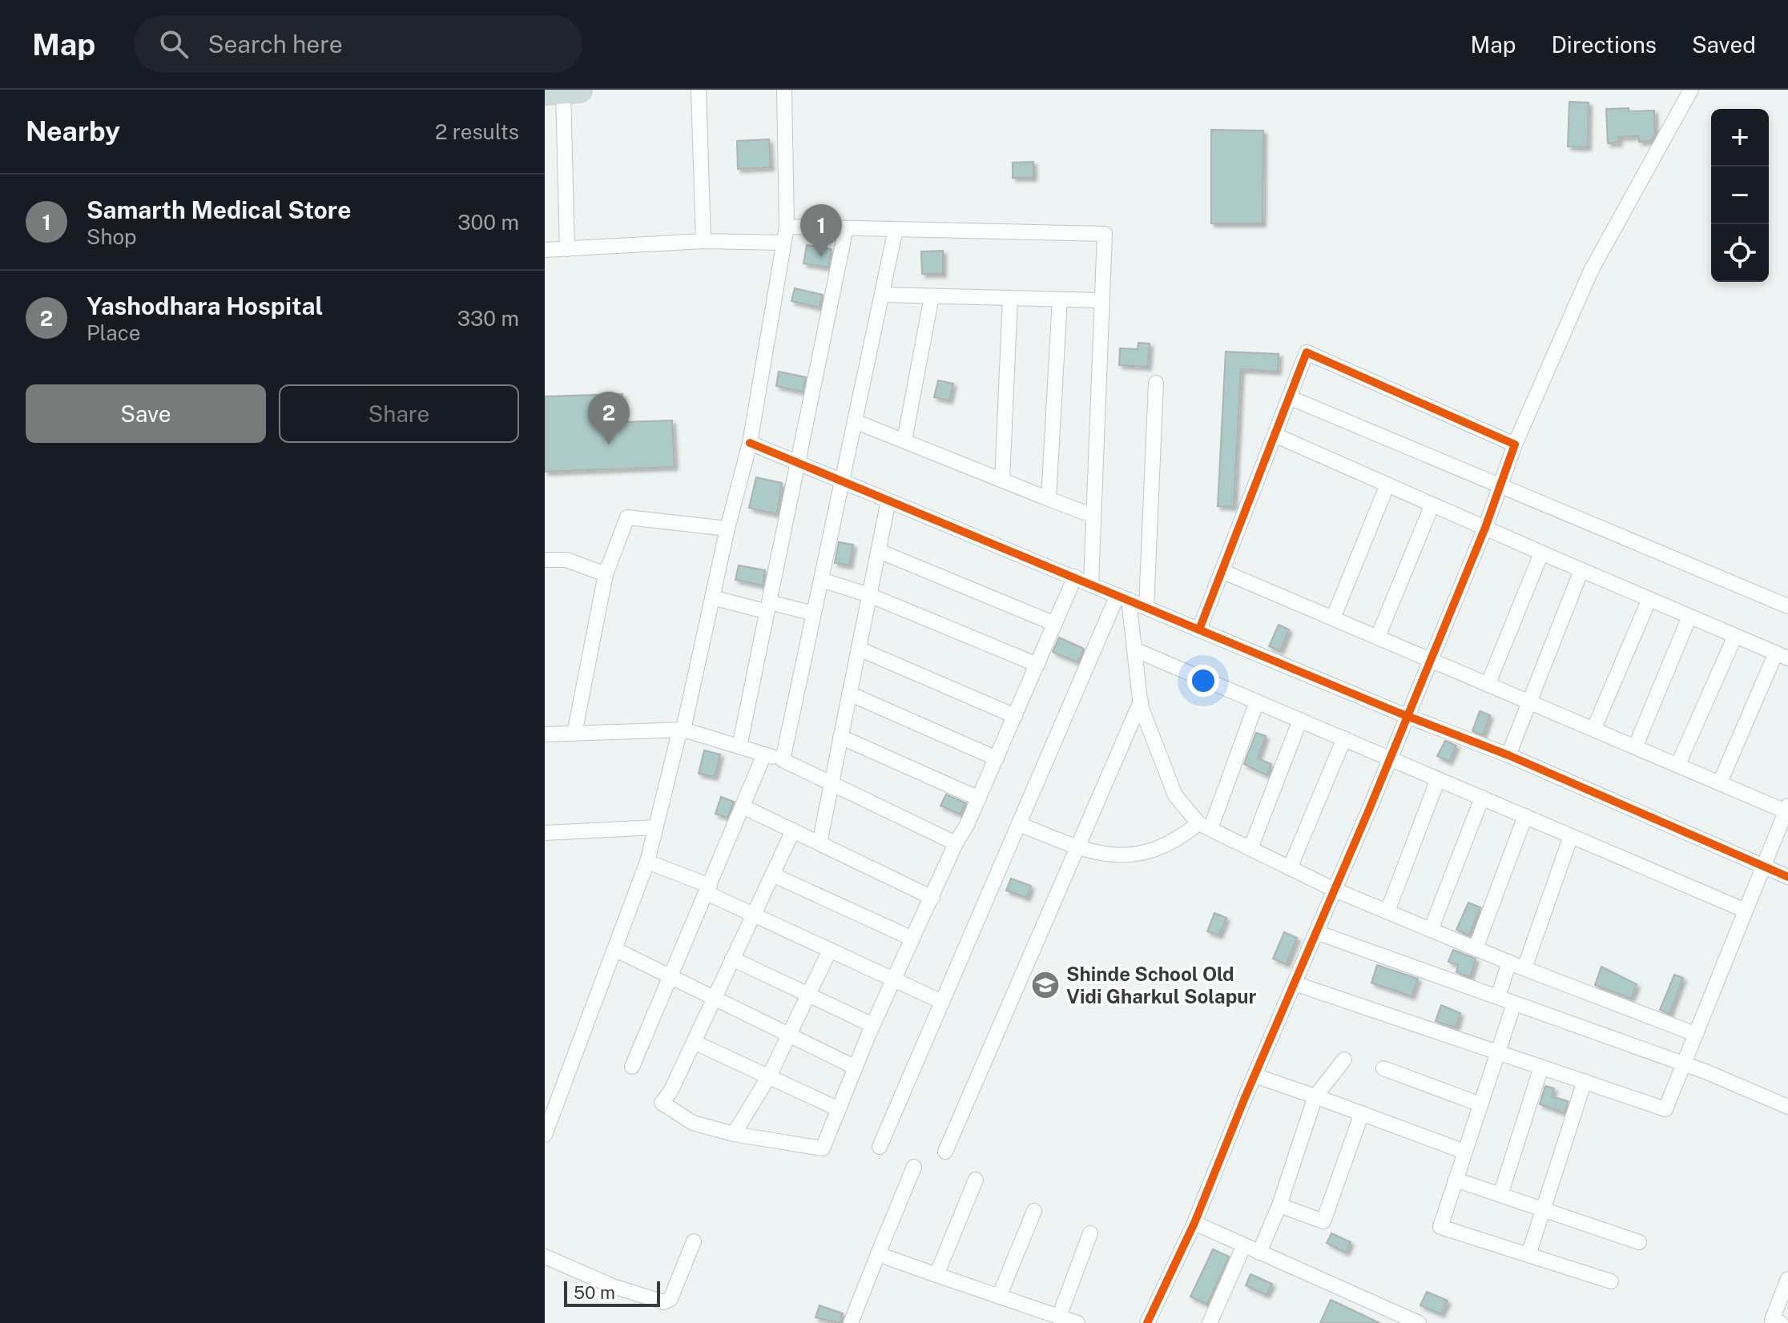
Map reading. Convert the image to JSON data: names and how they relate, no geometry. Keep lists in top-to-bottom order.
{
  "places": {
    "school or university": ["Shinde School Old Vidi Gharkul Solapur"]
  },
  "scale_bar": "50 m",
  "page": {
    "header": "Map",
    "search": "Search here",
    "nav": ["Map", "Directions", "Saved"],
    "heading": ["Nearby", "2 results"],
    "map_buttons": ["+", "−"],
    "list": [
      {
        "mark": "1",
        "name": "Samarth Medical Store",
        "note": "Shop",
        "value": "300 m"
      },
      {
        "mark": "2",
        "name": "Yashodhara Hospital",
        "note": "Place",
        "value": "330 m"
      }
    ],
    "pins": ["1", "2"],
    "buttons": ["Save", "Share"],
    "scale": "50 m"
  }
}
